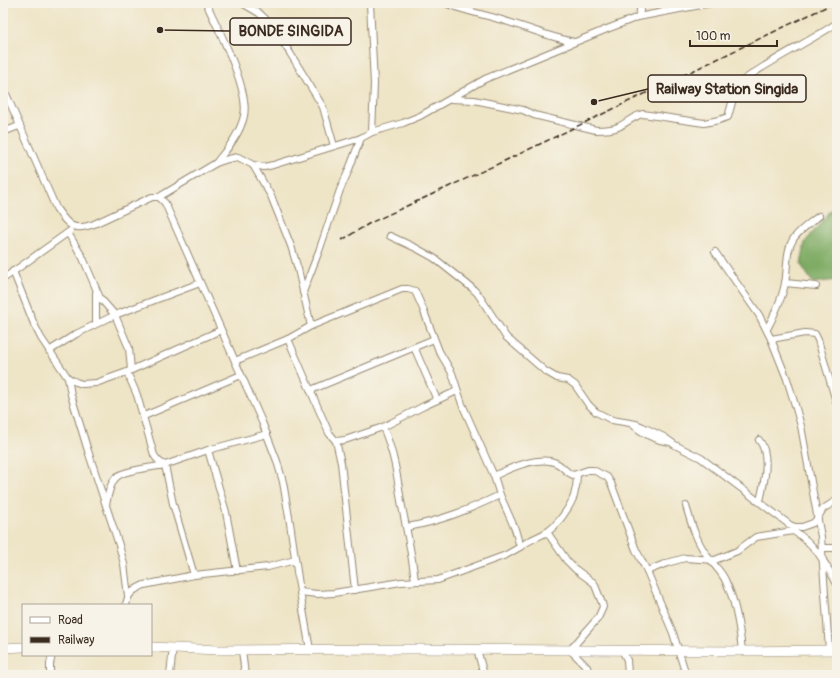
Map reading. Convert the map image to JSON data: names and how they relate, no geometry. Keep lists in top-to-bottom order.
{
  "places": ["BONDE SINGIDA", "Railway Station Singida"],
  "legend": ["Road", "Railway"],
  "scale_bar": "100 m"
}
